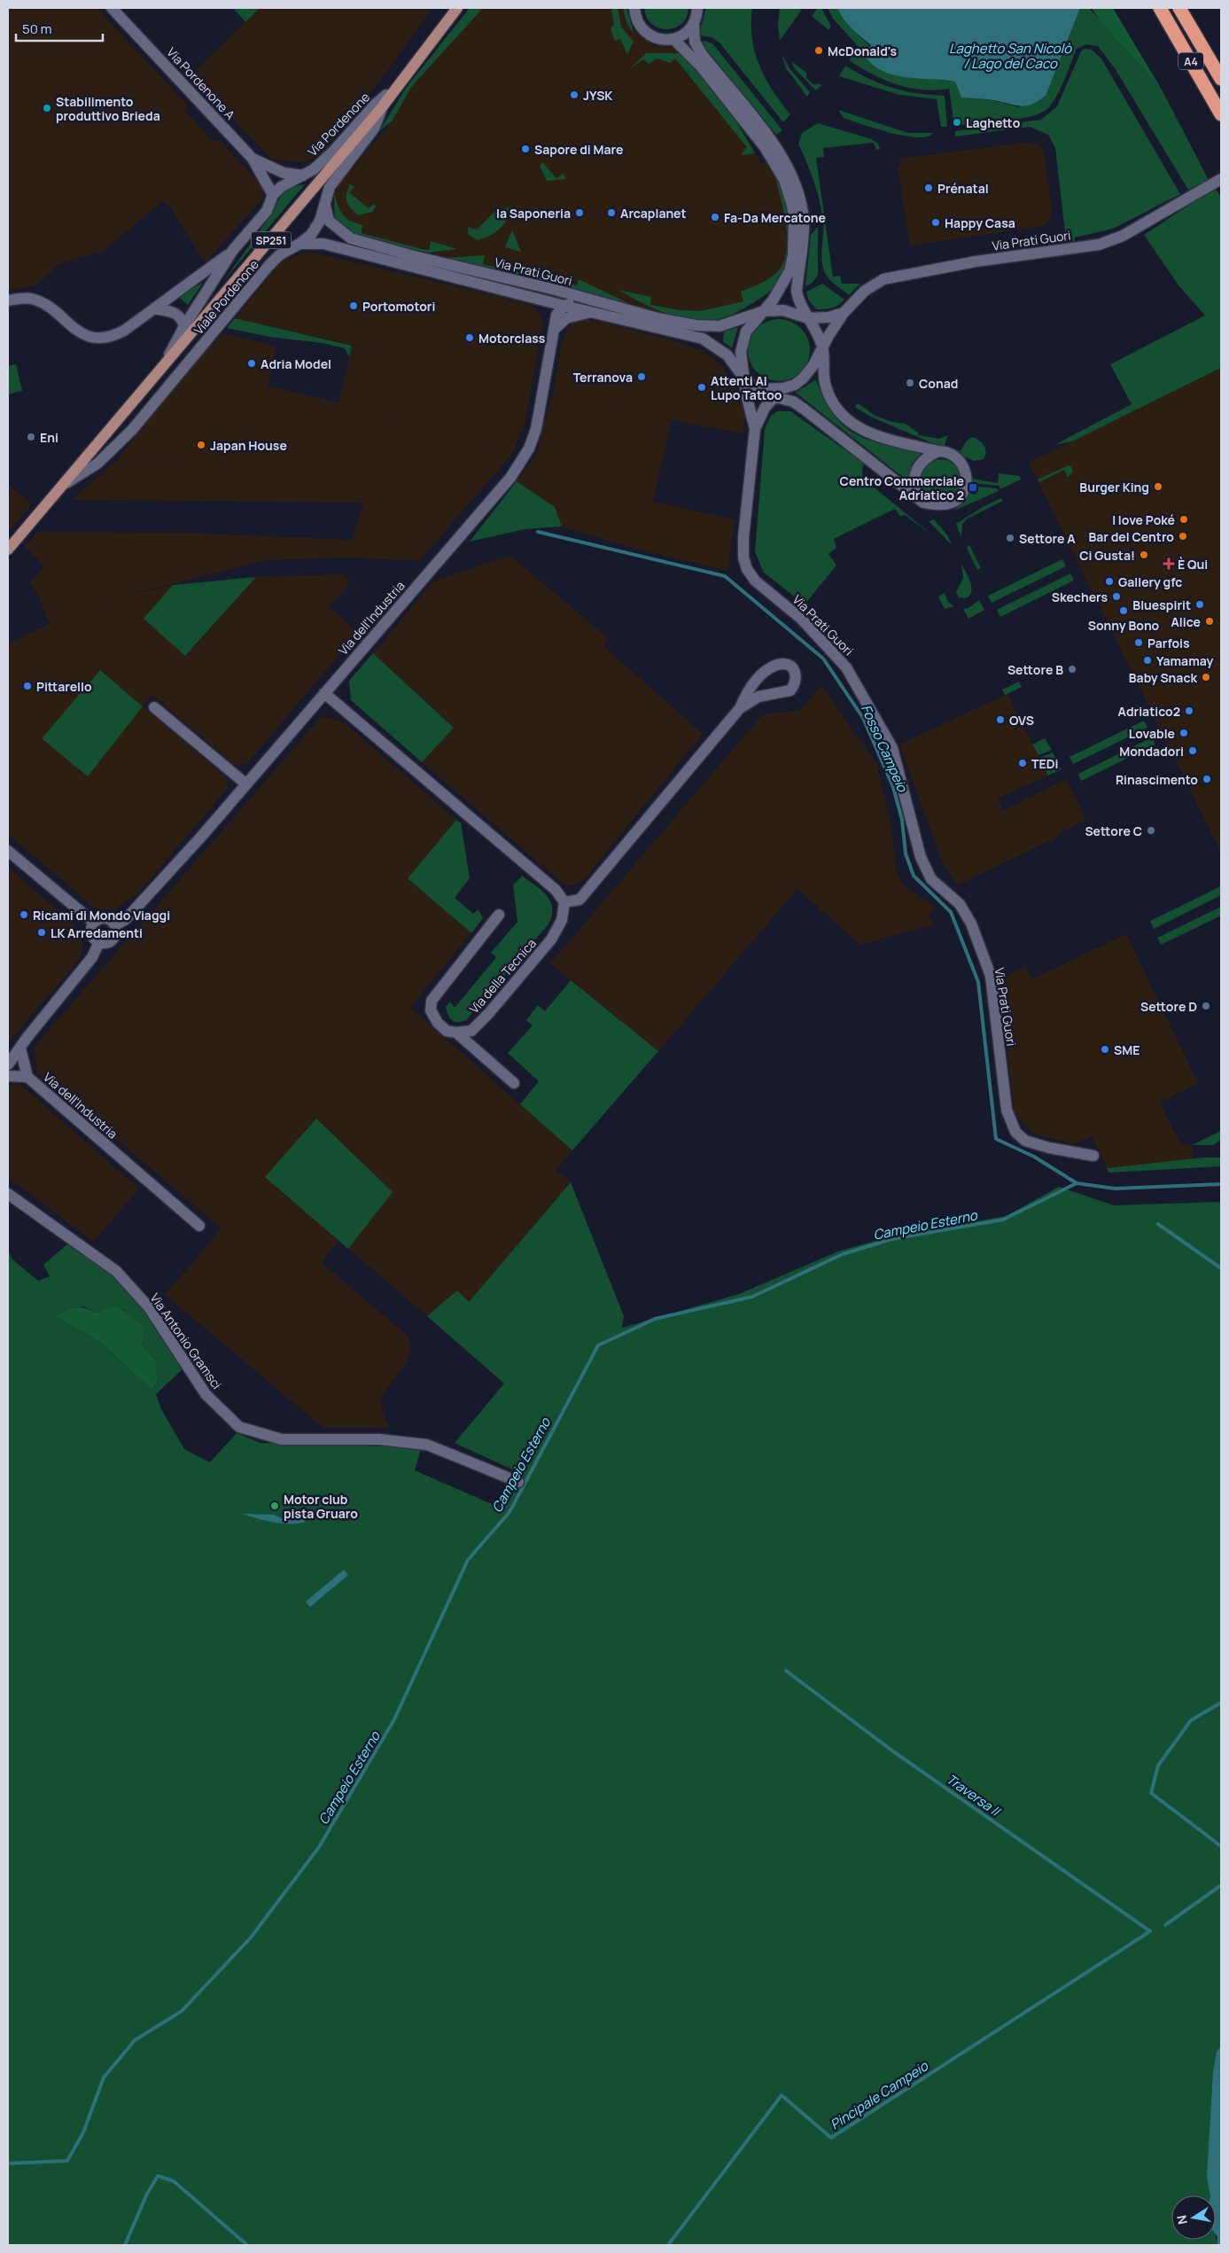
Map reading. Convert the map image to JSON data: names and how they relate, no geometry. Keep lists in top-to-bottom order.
{
  "streets": {
    "highway": ["A4"],
    "main road": ["SP251", "Viale Pordenone"],
    "street": [
      "Via Pordenone A",
      "Via Pordenone",
      "Via Prati Guori",
      "Via dell'Industria",
      "Via della Tecnica",
      "Via Antonio Gramsci"
    ]
  },
  "crossings": [
    ["Via Pordenone", "Viale Pordenone"],
    ["Via Prati Guori", "Viale Pordenone"],
    ["Via Prati Guori", "Via dell'Industria"]
  ],
  "water": [
    "Laghetto San Nicolò / Lago del Caco",
    "Fosso Campeio",
    "Campeio Esterno",
    "Traversa II",
    "Pincipale Campeio"
  ],
  "places": {
    "other": [
      "McDonald's",
      "JYSK",
      "Stabilimento produttivo Brieda",
      "Laghetto",
      "Sapore di Mare",
      "Prénatal",
      "la Saponeria",
      "Arcaplanet",
      "Fa-Da Mercatone",
      "Happy Casa",
      "Portomotori",
      "Motorclass",
      "Adria Model",
      "Terranova",
      "Conad",
      "Attenti Al Lupo Tattoo",
      "Eni",
      "Japan House",
      "Burger King",
      "I love Poké",
      "Bar del Centro",
      "Settore A",
      "Ci Gusta!",
      "Gallery gfc",
      "Skechers",
      "Bluespirit",
      "Sonny Bono",
      "Alice",
      "Parfois",
      "Yamamay",
      "Settore B",
      "Baby Snack",
      "Pittarello",
      "Adriatico2",
      "OVS",
      "Lovable",
      "Mondadori",
      "TEDi",
      "Rinascimento",
      "Settore C",
      "Ricami di Mondo Viaggi",
      "LK Arredamenti",
      "Settore D",
      "SME",
      "Motor club pista Gruaro"
    ],
    "transit": ["Centro Commerciale Adriatico 2"],
    "health": ["È Qui"]
  },
  "scale_bar": "50 m",
  "north": "left"
}
